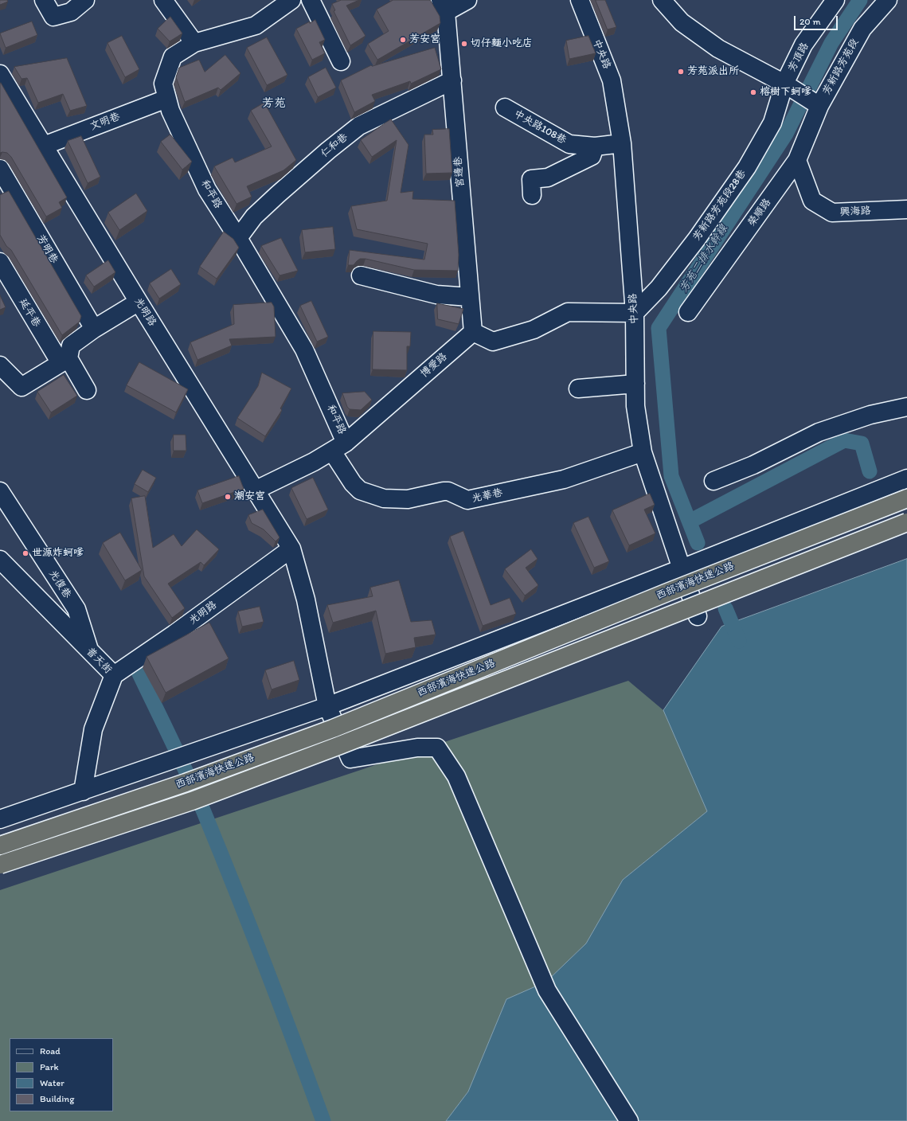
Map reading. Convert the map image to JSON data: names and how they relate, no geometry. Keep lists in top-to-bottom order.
{
  "streets": {
    "highway": ["西部濱海快速公路"],
    "street": [
      "中央路",
      "芳頂路",
      "芳新路芳苑段",
      "文明巷",
      "中央路108巷",
      "仁和巷",
      "宮邊巷",
      "和平路",
      "芳新路芳苑段28巷",
      "興海路",
      "榮順路",
      "芳明巷",
      "光明路",
      "延平巷",
      "博愛路",
      "光華巷",
      "光復巷",
      "普天街"
    ]
  },
  "crossings": [
    ["中央路", "中央路108巷"],
    ["中央路", "芳新路芳苑段28巷"],
    ["中央路", "光華巷"],
    ["芳頂路", "芳新路芳苑段28巷"],
    ["芳新路芳苑段", "榮順路"],
    ["文明巷", "和平路"],
    ["文明巷", "光明路"],
    ["仁和巷", "宮邊巷"],
    ["仁和巷", "和平路"],
    ["宮邊巷", "博愛路"],
    ["和平路", "博愛路"],
    ["和平路", "光華巷"],
    ["興海路", "榮順路"],
    ["光明路", "博愛路"],
    ["光明路", "普天街"],
    ["博愛路", "光華巷"],
    ["光復巷", "普天街"]
  ],
  "districts": ["芳苑"],
  "water": ["芳苑二排水幹線"],
  "places": [
    "芳安宮",
    "切仔麵小吃店",
    "芳苑派出所",
    "榕樹下蚵嗲",
    "潮安宮",
    "世源炸蚵嗲"
  ],
  "legend": [
    "Road",
    "Park",
    "Water",
    "Building"
  ],
  "scale_bar": "20 m"
}
